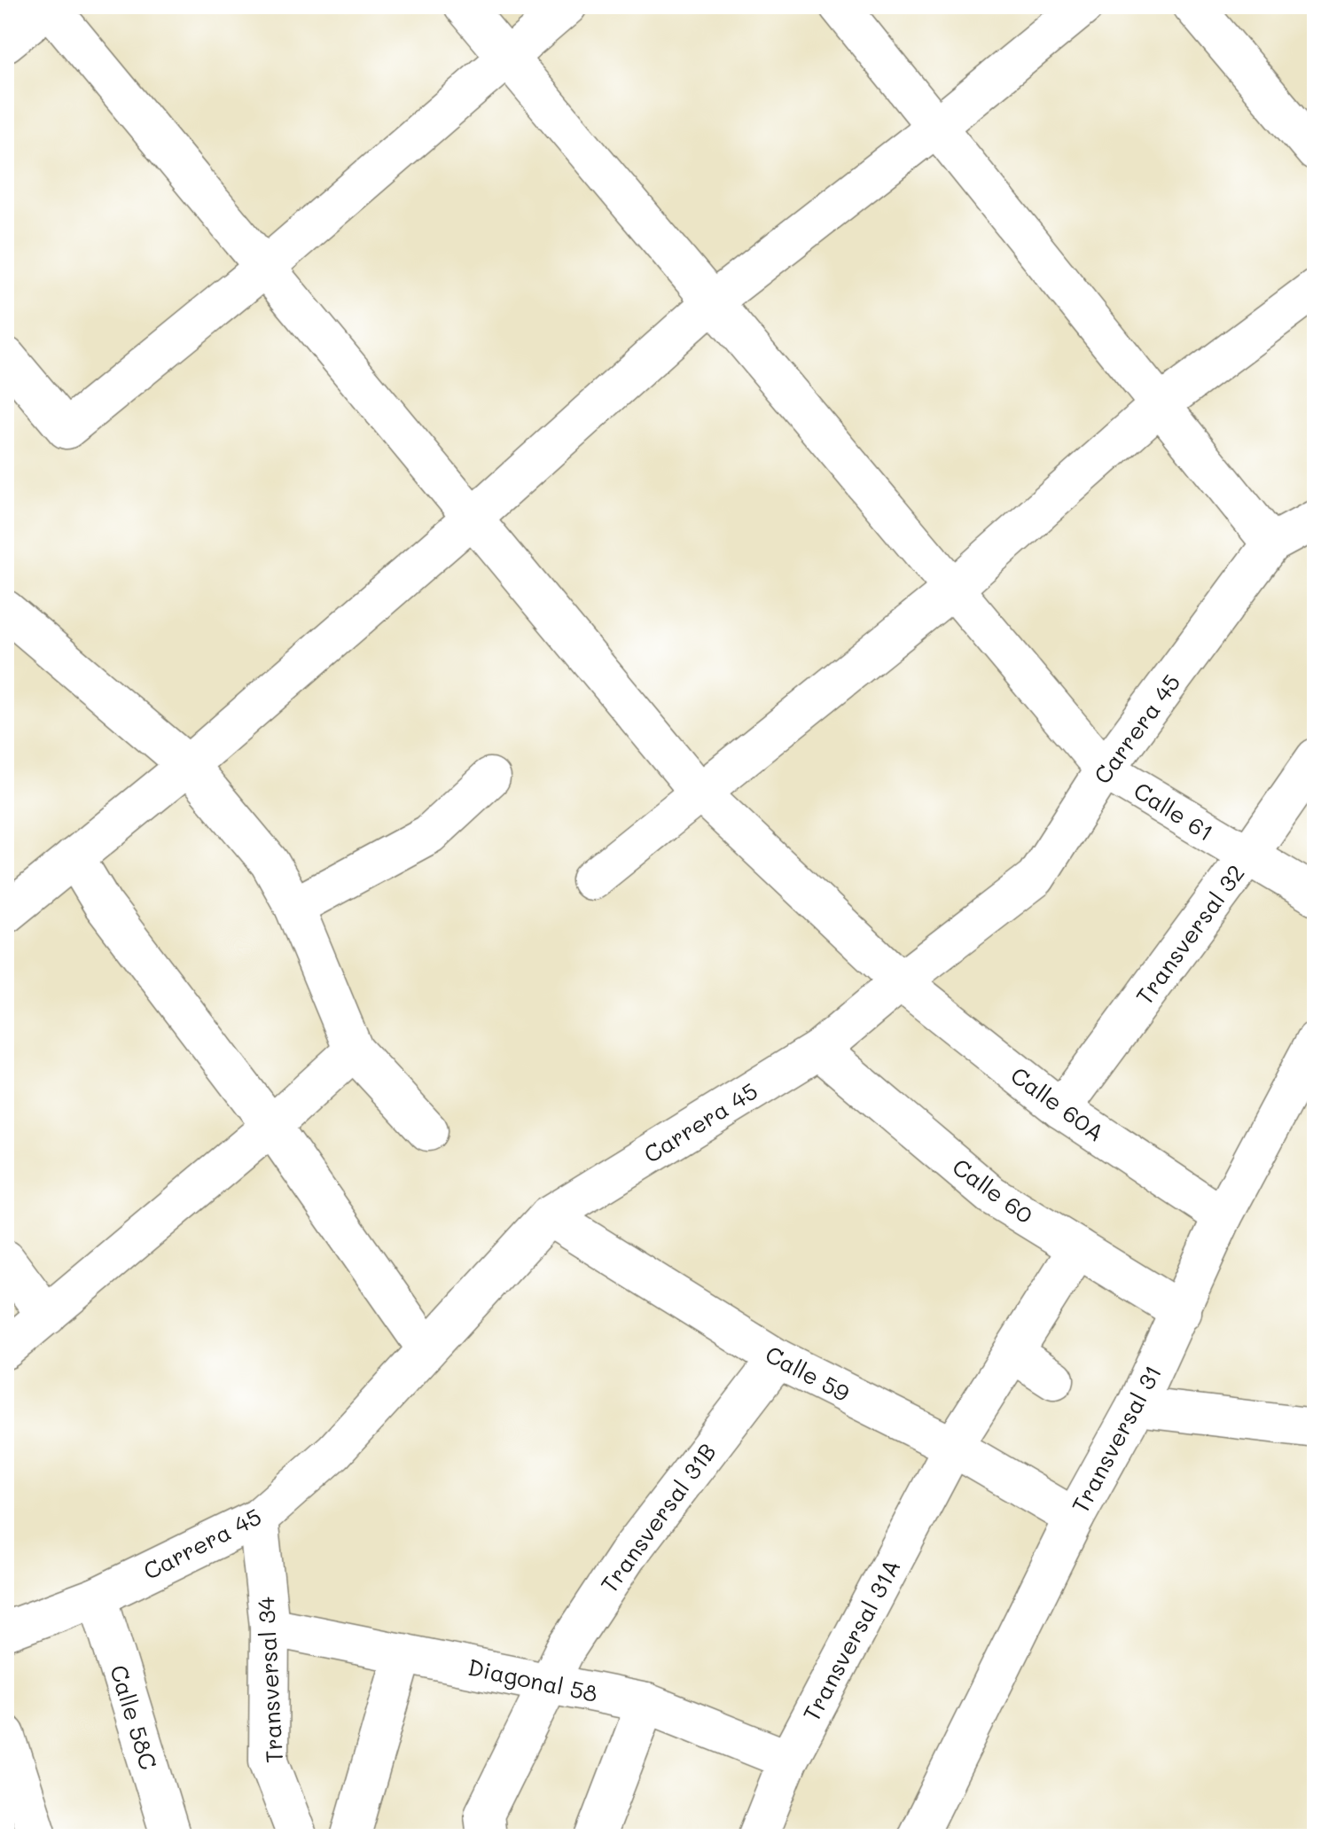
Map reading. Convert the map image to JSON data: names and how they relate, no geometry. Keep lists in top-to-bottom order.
{
  "streets": {
    "street": [
      "Carrera 45",
      "Calle 61",
      "Transversal 32",
      "Calle 60A",
      "Calle 60",
      "Calle 59",
      "Transversal 31",
      "Transversal 31B",
      "Transversal 31A",
      "Transversal 34",
      "Diagonal 58",
      "Calle 58C"
    ]
  },
  "crossings": [
    ["Carrera 45", "Calle 61"],
    ["Carrera 45", "Calle 60A"],
    ["Carrera 45", "Calle 60"],
    ["Carrera 45", "Calle 59"],
    ["Carrera 45", "Transversal 34"],
    ["Carrera 45", "Calle 58C"],
    ["Calle 61", "Transversal 32"],
    ["Transversal 32", "Calle 60A"],
    ["Calle 60A", "Transversal 31"],
    ["Calle 60", "Transversal 31"],
    ["Calle 59", "Transversal 31"],
    ["Calle 59", "Transversal 31B"],
    ["Calle 59", "Transversal 31A"],
    ["Transversal 31B", "Diagonal 58"],
    ["Transversal 31A", "Diagonal 58"],
    ["Transversal 34", "Diagonal 58"]
  ]
}
